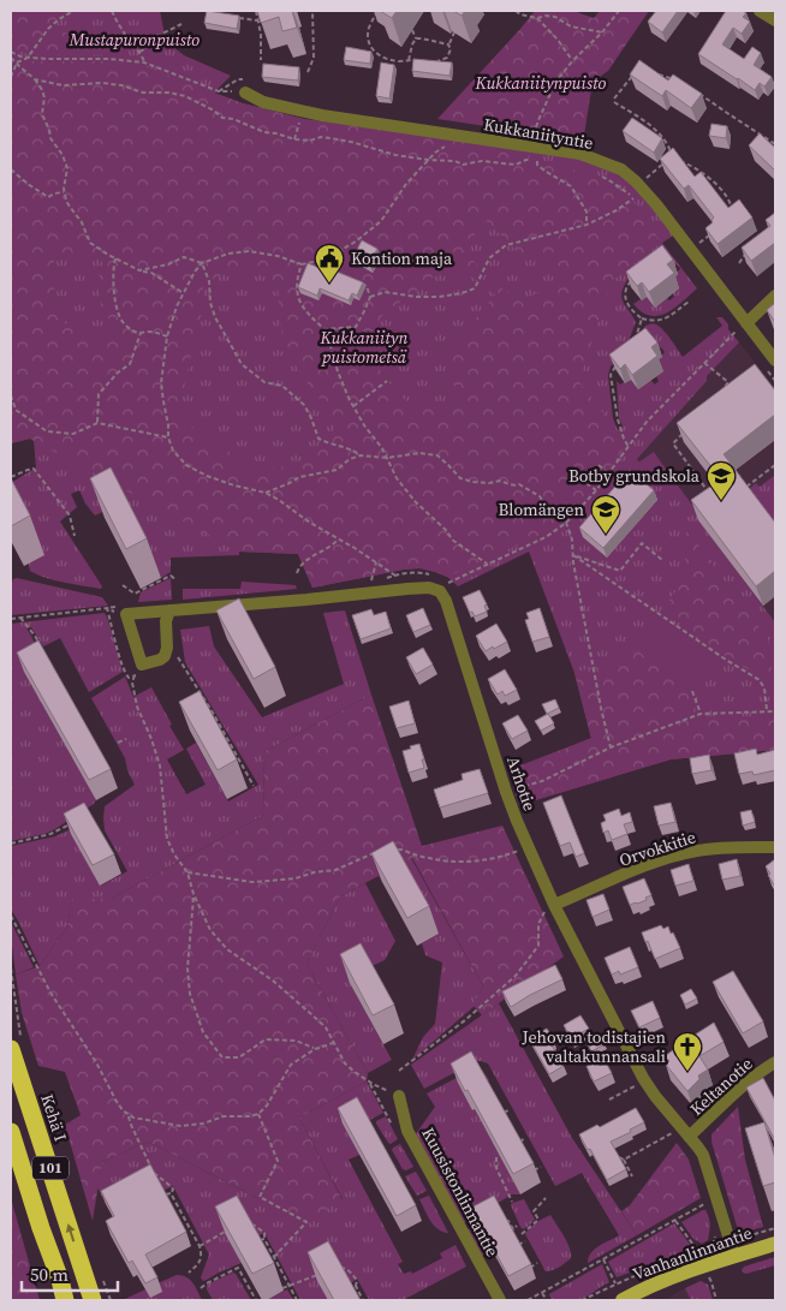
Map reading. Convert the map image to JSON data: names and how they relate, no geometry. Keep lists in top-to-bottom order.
{
  "streets": {
    "highway": ["Kehä I", "101"],
    "main road": ["Vanhanlinnantie"],
    "street": [
      "Kukkaniityntie",
      "Arhotie",
      "Orvokkitie",
      "Keltanotie",
      "Kuusistonlinnantie"
    ]
  },
  "crossings": [
    ["Arhotie", "Orvokkitie"],
    ["Arhotie", "Keltanotie"],
    ["Arhotie", "Vanhanlinnantie"]
  ],
  "parks": ["Mustapuronpuisto", "Kukkaniitynpuisto", "Kukkaniityn puistometsä"],
  "places": {
    "public building": ["Kontion maja"],
    "school or university": ["Botby grundskola", "Blomängen"],
    "church": ["Jehovan todistajien valtakunnansali"]
  },
  "scale_bar": "50 m"
}
